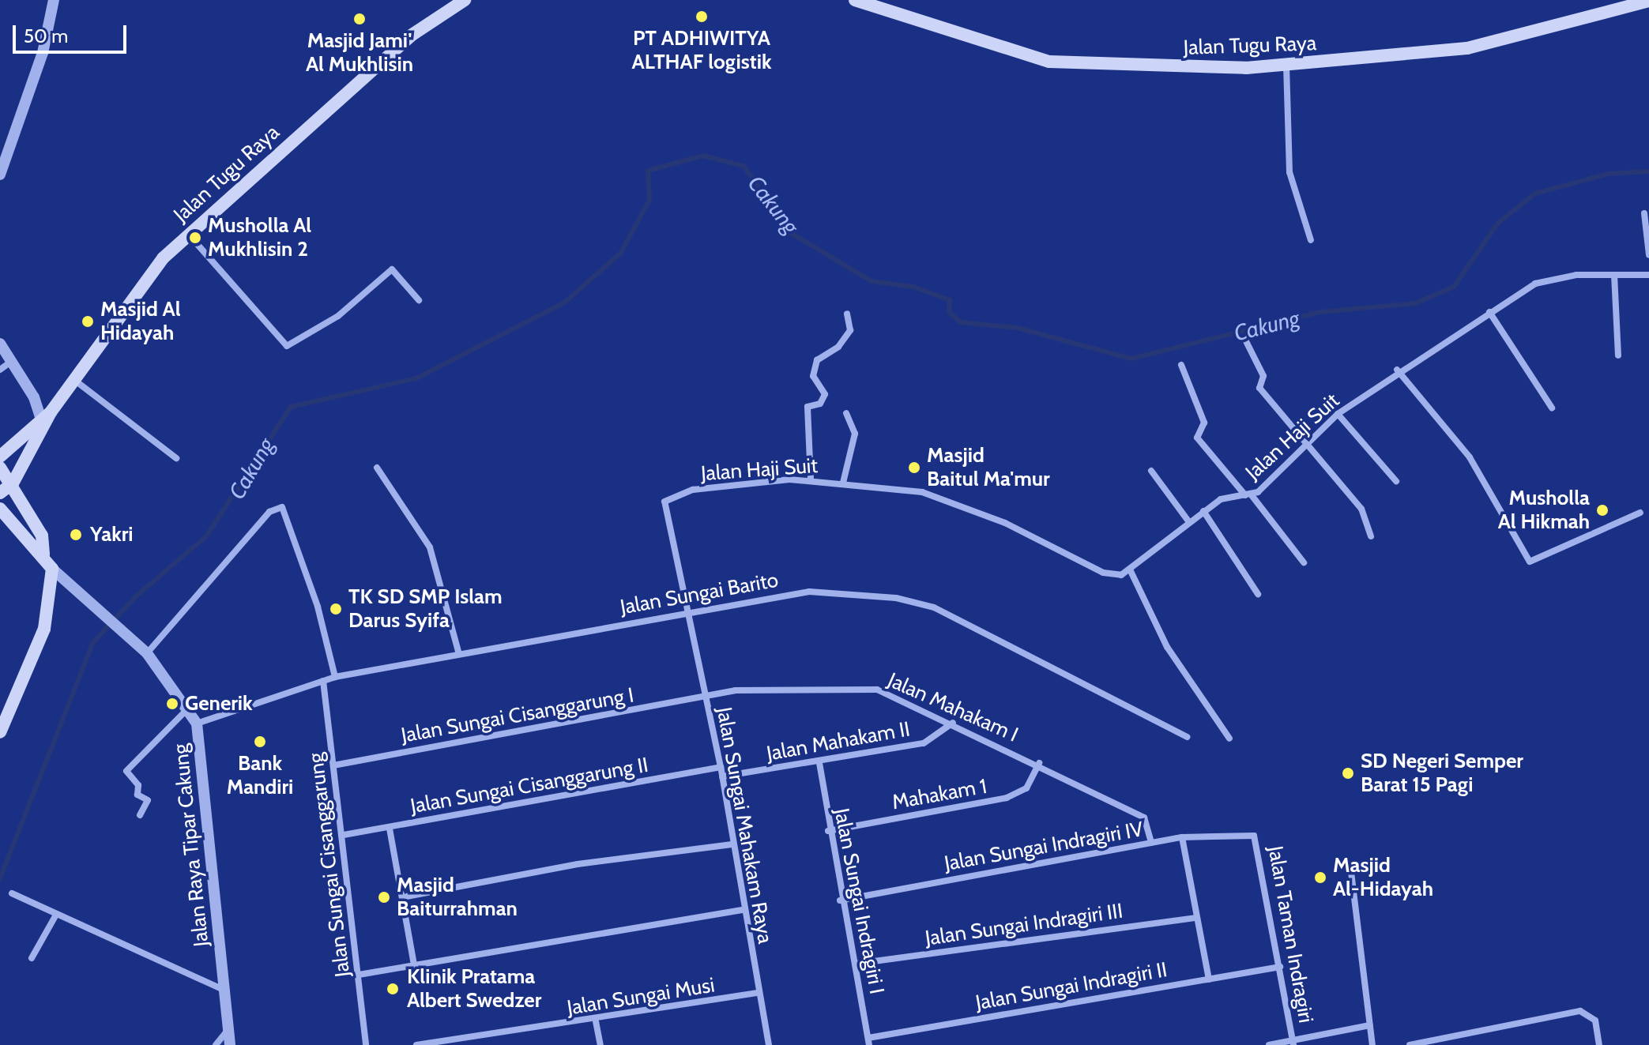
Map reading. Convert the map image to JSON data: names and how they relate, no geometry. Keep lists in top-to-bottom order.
{
  "streets": {
    "main road": ["Jalan Tugu Raya"],
    "street": [
      "Jalan Haji Suit",
      "Jalan Sungai Barito",
      "Jalan Mahakam I",
      "Jalan Sungai Cisanggarung I",
      "Jalan Mahakam II",
      "Jalan Sungai Cisanggarung II",
      "Mahakam 1",
      "Jalan Sungai Mahakam Raya",
      "Jalan Raya Tipar Cakung",
      "Jalan Sungai Indragiri IV",
      "Jalan Sungai Cisanggarung",
      "Jalan Sungai Indragiri I",
      "Jalan Sungai Indragiri III",
      "Jalan Taman Indragiri",
      "Jalan Sungai Indragiri II",
      "Jalan Sungai Musi"
    ]
  },
  "crossings": [
    ["Jalan Haji Suit", "Jalan Sungai Barito"],
    ["Jalan Haji Suit", "Jalan Sungai Mahakam Raya"],
    ["Jalan Sungai Barito", "Jalan Sungai Mahakam Raya"],
    ["Jalan Sungai Barito", "Jalan Raya Tipar Cakung"],
    ["Jalan Sungai Barito", "Jalan Sungai Cisanggarung"],
    ["Jalan Mahakam I", "Jalan Sungai Cisanggarung I"],
    ["Jalan Mahakam I", "Jalan Mahakam II"],
    ["Jalan Mahakam I", "Mahakam 1"],
    ["Jalan Mahakam I", "Jalan Sungai Mahakam Raya"],
    ["Jalan Mahakam I", "Jalan Sungai Indragiri IV"],
    ["Jalan Sungai Cisanggarung I", "Jalan Sungai Mahakam Raya"],
    ["Jalan Sungai Cisanggarung I", "Jalan Sungai Cisanggarung"],
    ["Jalan Mahakam II", "Jalan Sungai Mahakam Raya"],
    ["Jalan Mahakam II", "Jalan Sungai Indragiri I"],
    ["Jalan Sungai Cisanggarung II", "Jalan Sungai Mahakam Raya"],
    ["Jalan Sungai Cisanggarung II", "Jalan Sungai Cisanggarung"],
    ["Mahakam 1", "Jalan Sungai Indragiri I"],
    ["Jalan Sungai Mahakam Raya", "Jalan Sungai Musi"],
    ["Jalan Sungai Indragiri IV", "Jalan Sungai Indragiri I"],
    ["Jalan Sungai Indragiri IV", "Jalan Taman Indragiri"],
    ["Jalan Sungai Indragiri I", "Jalan Sungai Indragiri III"],
    ["Jalan Sungai Indragiri I", "Jalan Sungai Indragiri II"],
    ["Jalan Taman Indragiri", "Jalan Sungai Indragiri II"]
  ],
  "water": ["Cakung"],
  "places": [
    "PT ADHIWITYA ALTHAF logistik",
    "Masjid Jami' Al Mukhlisin",
    "Musholla Al Mukhlisin 2",
    "Masjid Al Hidayah",
    "Masjid Baitul Ma'mur",
    "Musholla Al Hikmah",
    "Yakri",
    "TK SD SMP Islam Darus Syifa",
    "Generik",
    "Bank Mandiri",
    "SD Negeri Semper Barat 15 Pagi",
    "Masjid Al-Hidayah",
    "Masjid Baiturrahman",
    "Klinik Pratama Albert Swedzer"
  ],
  "scale_bar": "50 m"
}
